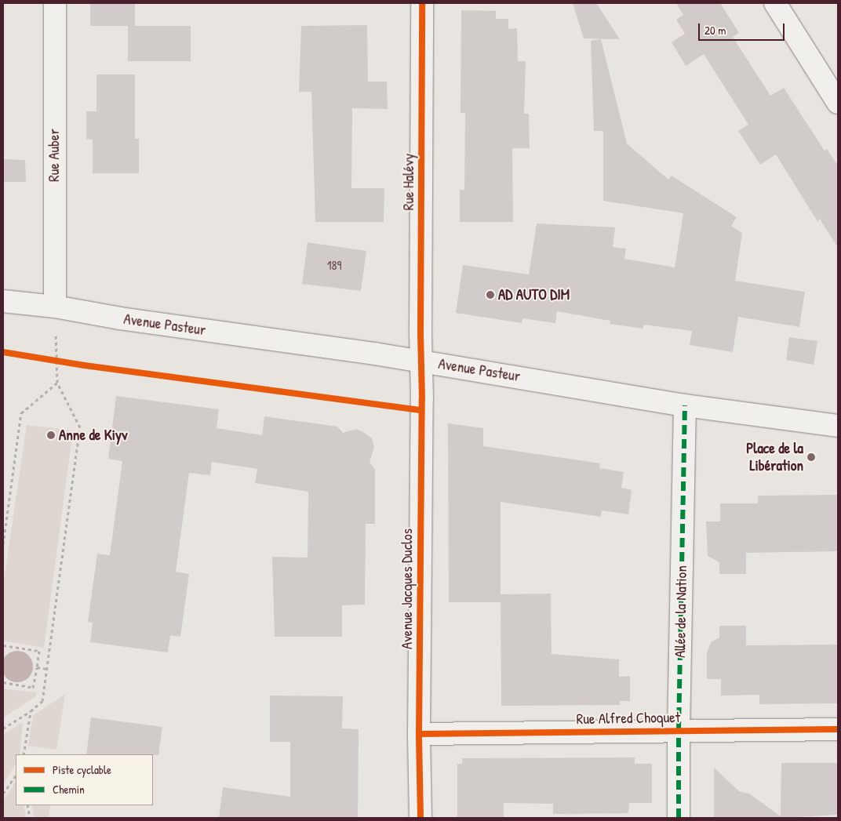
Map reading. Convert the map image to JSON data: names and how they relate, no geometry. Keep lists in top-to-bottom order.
{
  "streets": {
    "street": [
      "Rue Auber",
      "Rue Halévy",
      "Avenue Pasteur",
      "Avenue Jacques Duclos",
      "Allée de la Nation",
      "Rue Alfred Choquet"
    ]
  },
  "crossings": [
    ["Rue Auber", "Avenue Pasteur"],
    ["Rue Halévy", "Avenue Pasteur"],
    ["Rue Halévy", "Avenue Jacques Duclos"],
    ["Avenue Pasteur", "Avenue Jacques Duclos"],
    ["Avenue Pasteur", "Allée de la Nation"],
    ["Avenue Jacques Duclos", "Rue Alfred Choquet"],
    ["Allée de la Nation", "Rue Alfred Choquet"]
  ],
  "places": ["AD AUTO DIM", "Anne de Kiyv", "Place de la Libération"],
  "house_numbers": ["189"],
  "legend": ["Piste cyclable", "Chemin"],
  "scale_bar": "20 m"
}
